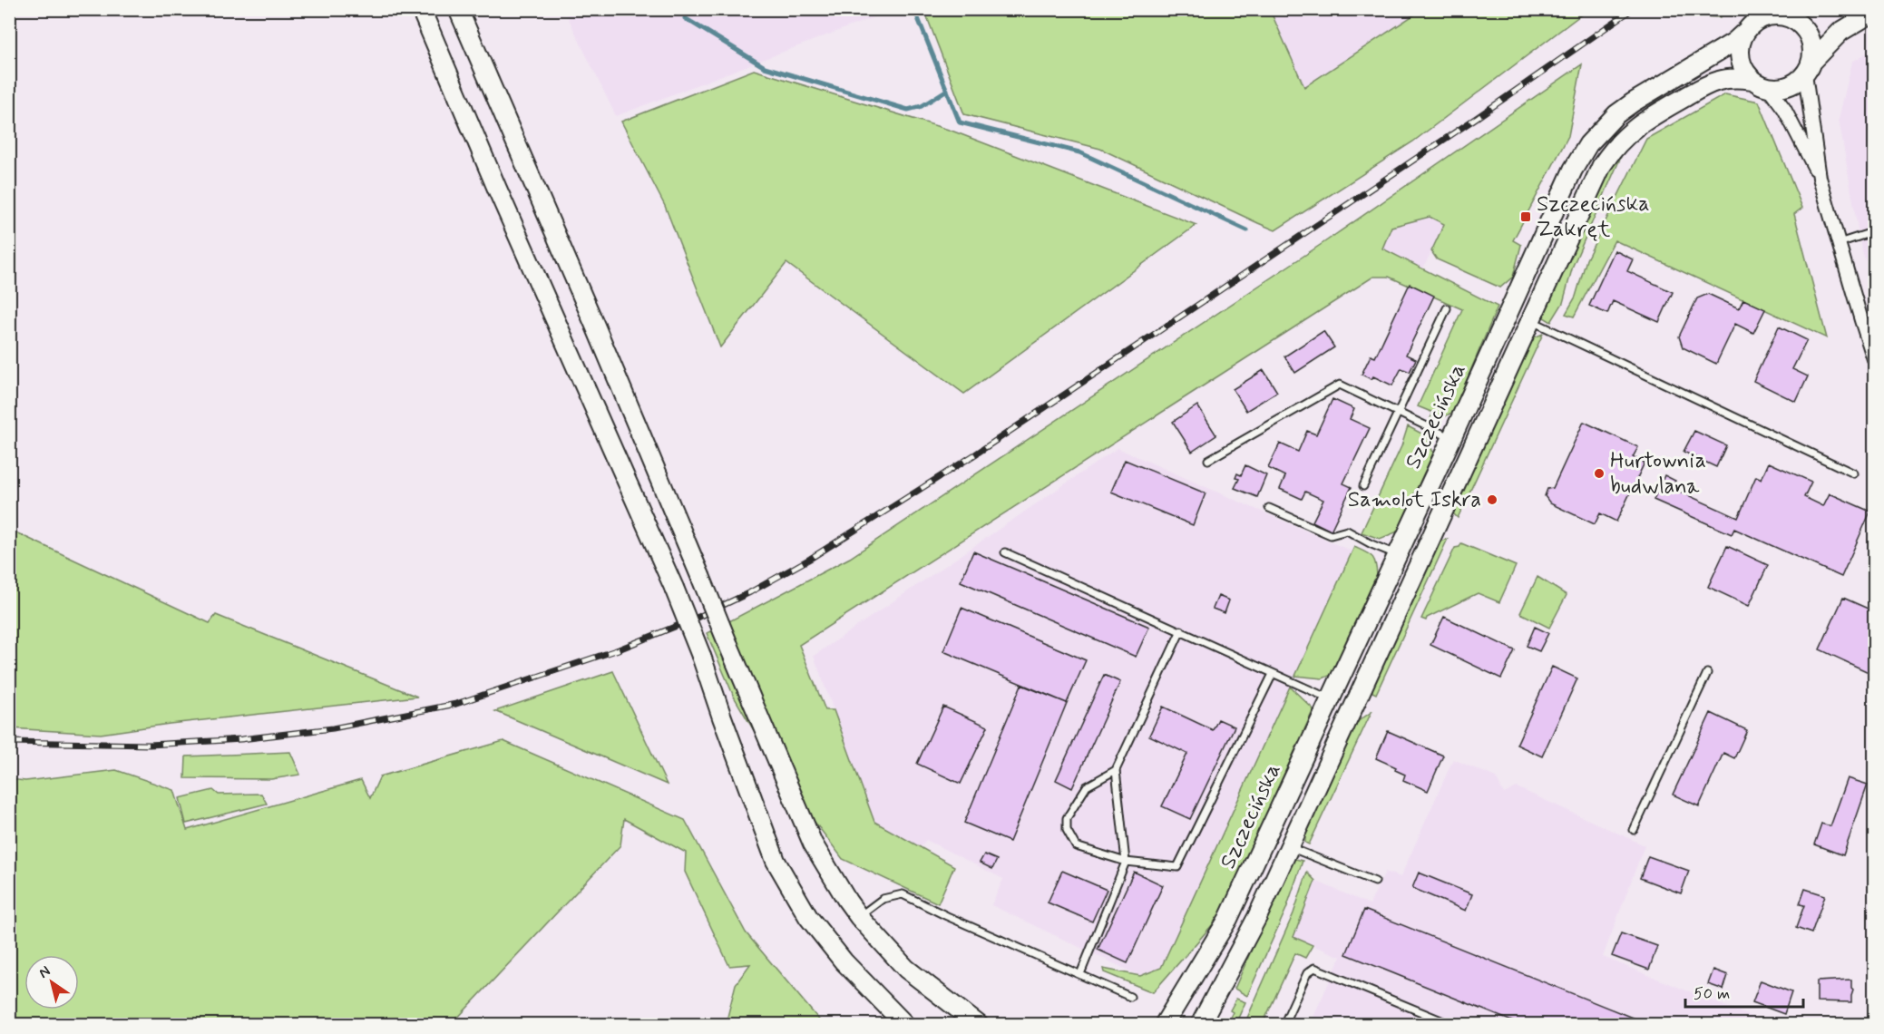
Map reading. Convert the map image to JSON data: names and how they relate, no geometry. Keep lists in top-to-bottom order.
{
  "streets": {
    "main road": ["Szczecińska"]
  },
  "places": {
    "transit": ["Szczecińska Zakręt"],
    "other": ["Hurtownia budwlana", "Samolot Iskra"]
  },
  "scale_bar": "50 m",
  "north": "top left"
}
